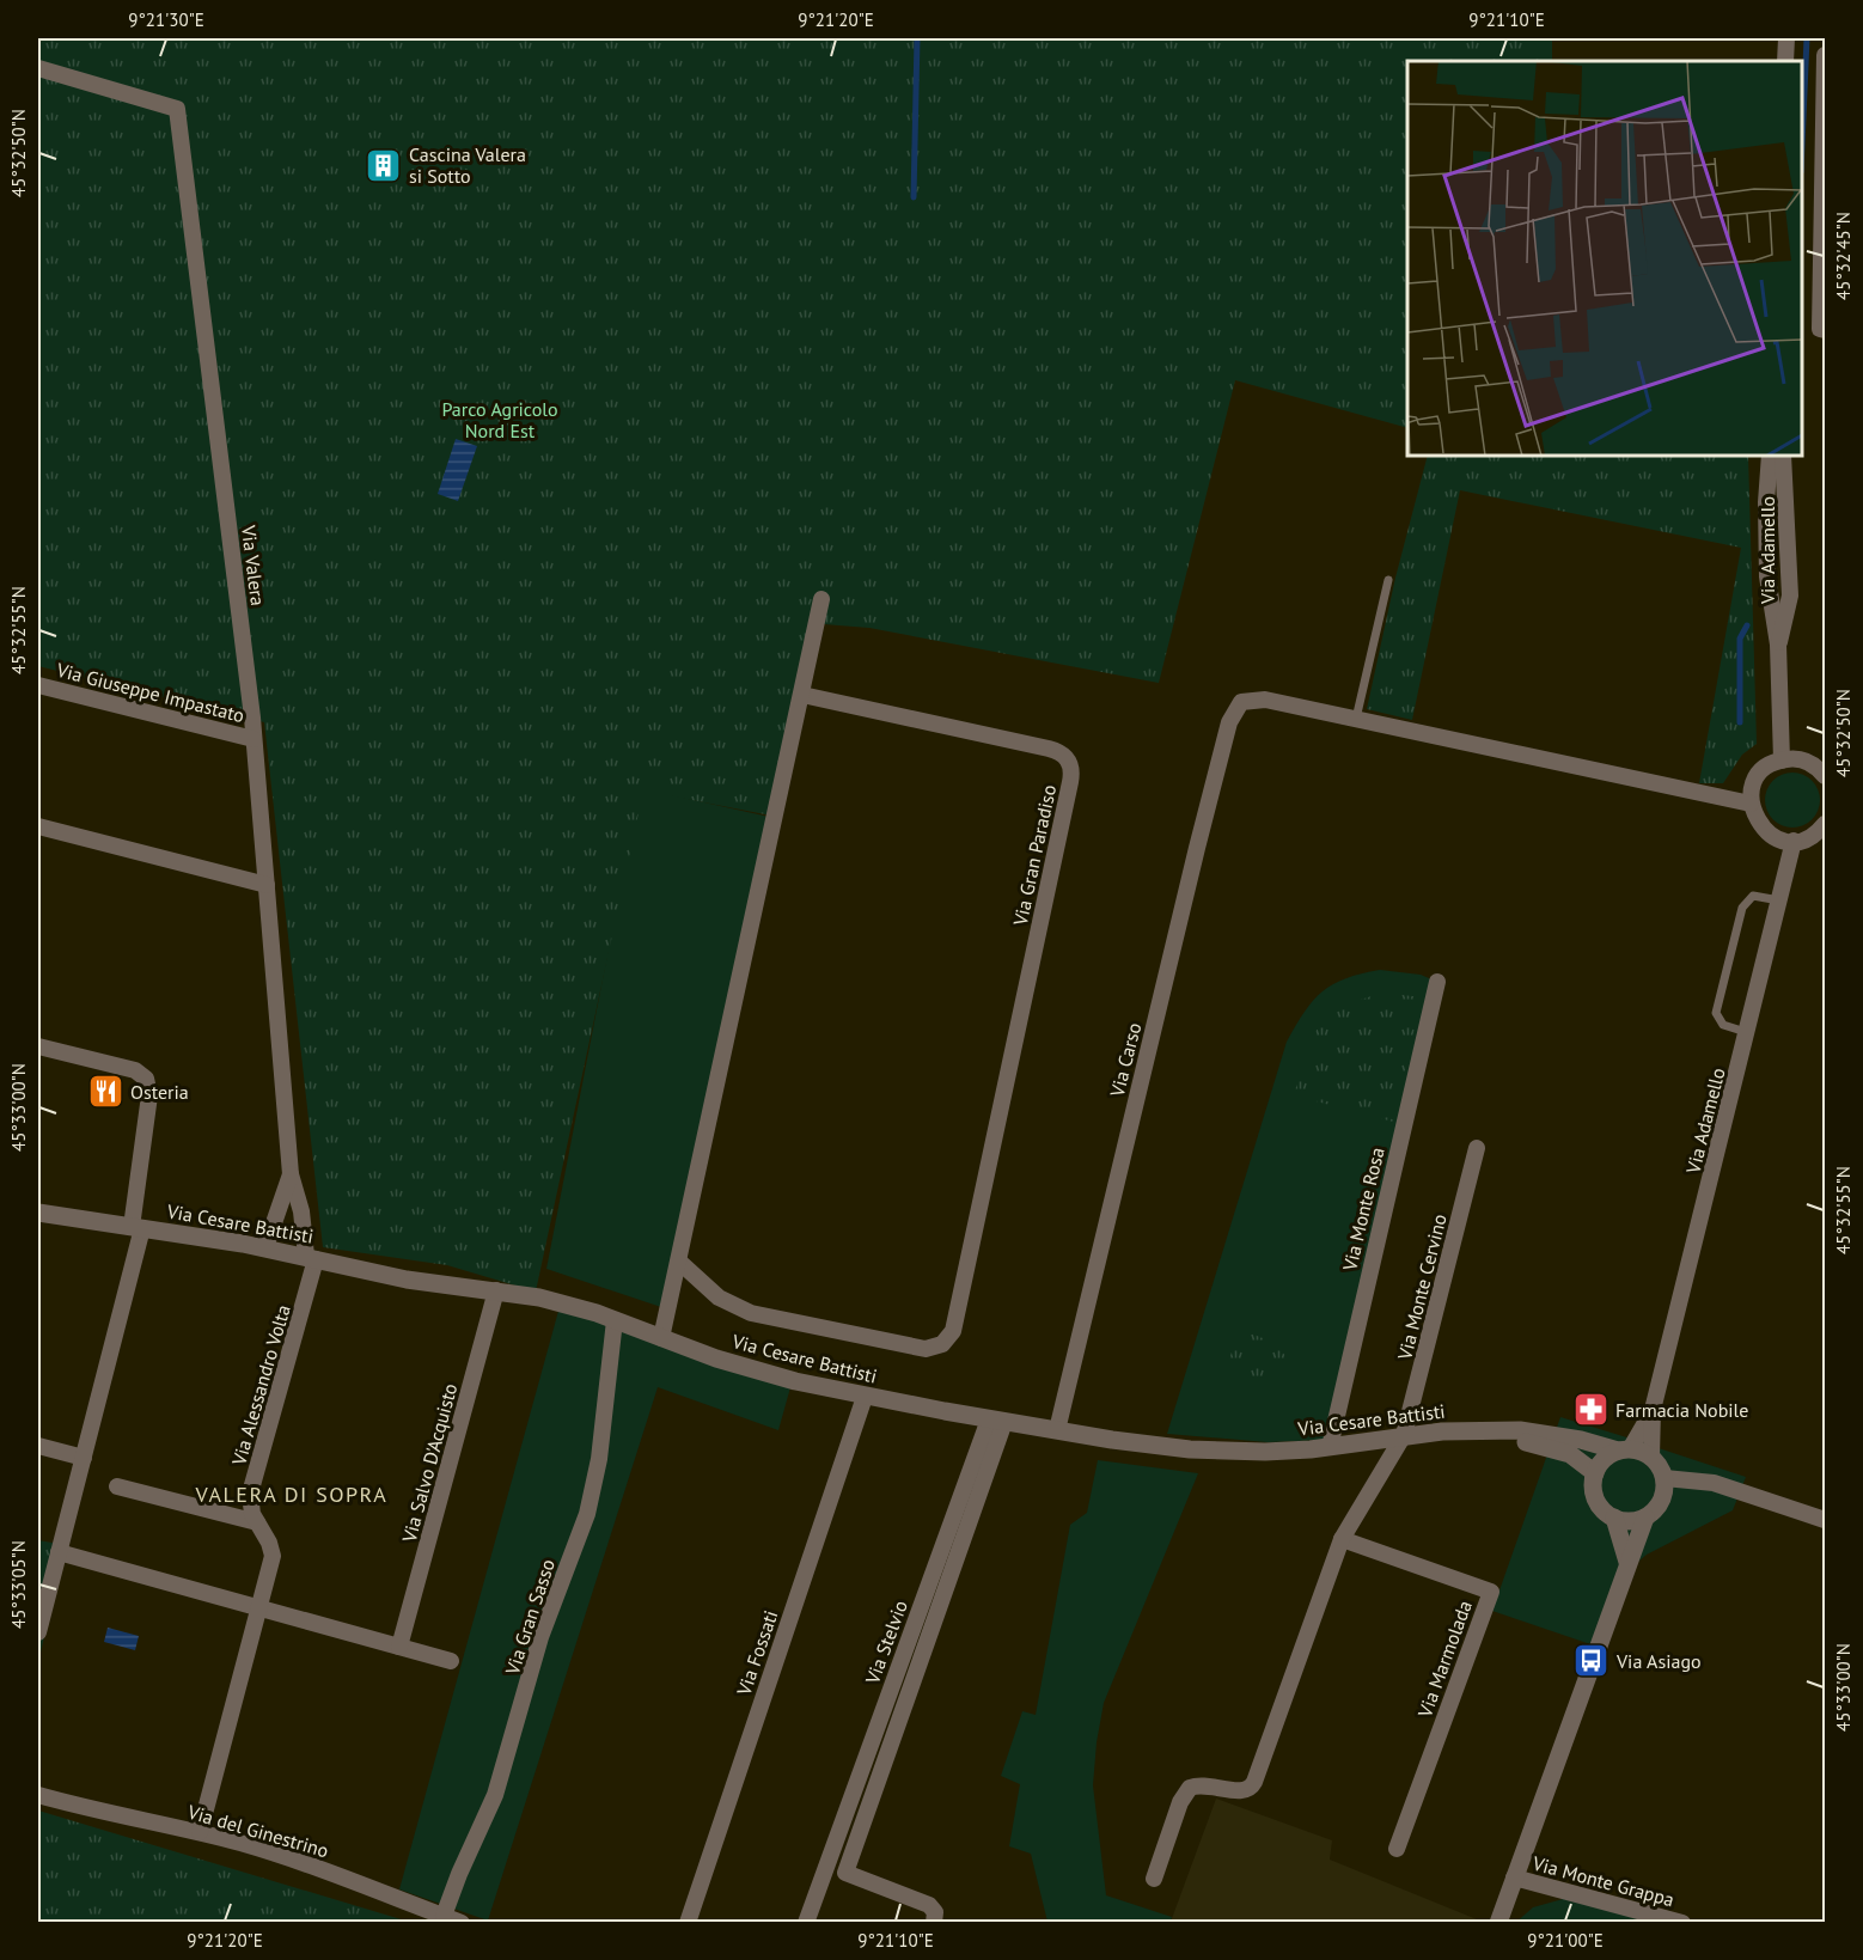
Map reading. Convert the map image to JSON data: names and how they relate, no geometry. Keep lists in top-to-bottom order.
{
  "streets": {
    "street": [
      "Via Adamello",
      "Via Valera",
      "Via Giuseppe Impastato",
      "Via Gran Paradiso",
      "Via Carso",
      "Via Monte Rosa",
      "Via Cesare Battisti",
      "Via Monte Cervino",
      "Via Alessandro Volta",
      "Via Salvo D'Acquisto",
      "Via Gran Sasso",
      "Via Stelvio",
      "Via Fossati",
      "Via Marmolada",
      "Via del Ginestrino",
      "Via Monte Grappa"
    ]
  },
  "crossings": [
    ["Via Adamello", "Via Cesare Battisti"],
    ["Via Valera", "Via Giuseppe Impastato"],
    ["Via Valera", "Via Cesare Battisti"],
    ["Via Valera", "Via Alessandro Volta"],
    ["Via Carso", "Via Cesare Battisti"],
    ["Via Monte Rosa", "Via Cesare Battisti"],
    ["Via Cesare Battisti", "Via Monte Cervino"],
    ["Via Cesare Battisti", "Via Alessandro Volta"],
    ["Via Cesare Battisti", "Via Salvo D'Acquisto"],
    ["Via Cesare Battisti", "Via Gran Sasso"],
    ["Via Cesare Battisti", "Via Stelvio"],
    ["Via Cesare Battisti", "Via Fossati"],
    ["Via Alessandro Volta", "Via del Ginestrino"],
    ["Via Gran Sasso", "Via del Ginestrino"]
  ],
  "districts": ["VALERA DI SOPRA"],
  "parks": ["Parco Agricolo Nord Est"],
  "places": {
    "building": ["Cascina Valera si Sotto"],
    "restaurant": ["Osteria"],
    "pharmacy": ["Farmacia Nobile"],
    "bus stop": ["Via Asiago"]
  },
  "coordinates": [
    "9°21'30\"E",
    "9°21'20\"E",
    "9°21'10\"E",
    "45°32'50\"N",
    "45°32'45\"N",
    "45°32'55\"N",
    "45°33'00\"N",
    "45°33'05\"N",
    "9°21'00\"E"
  ]
}
